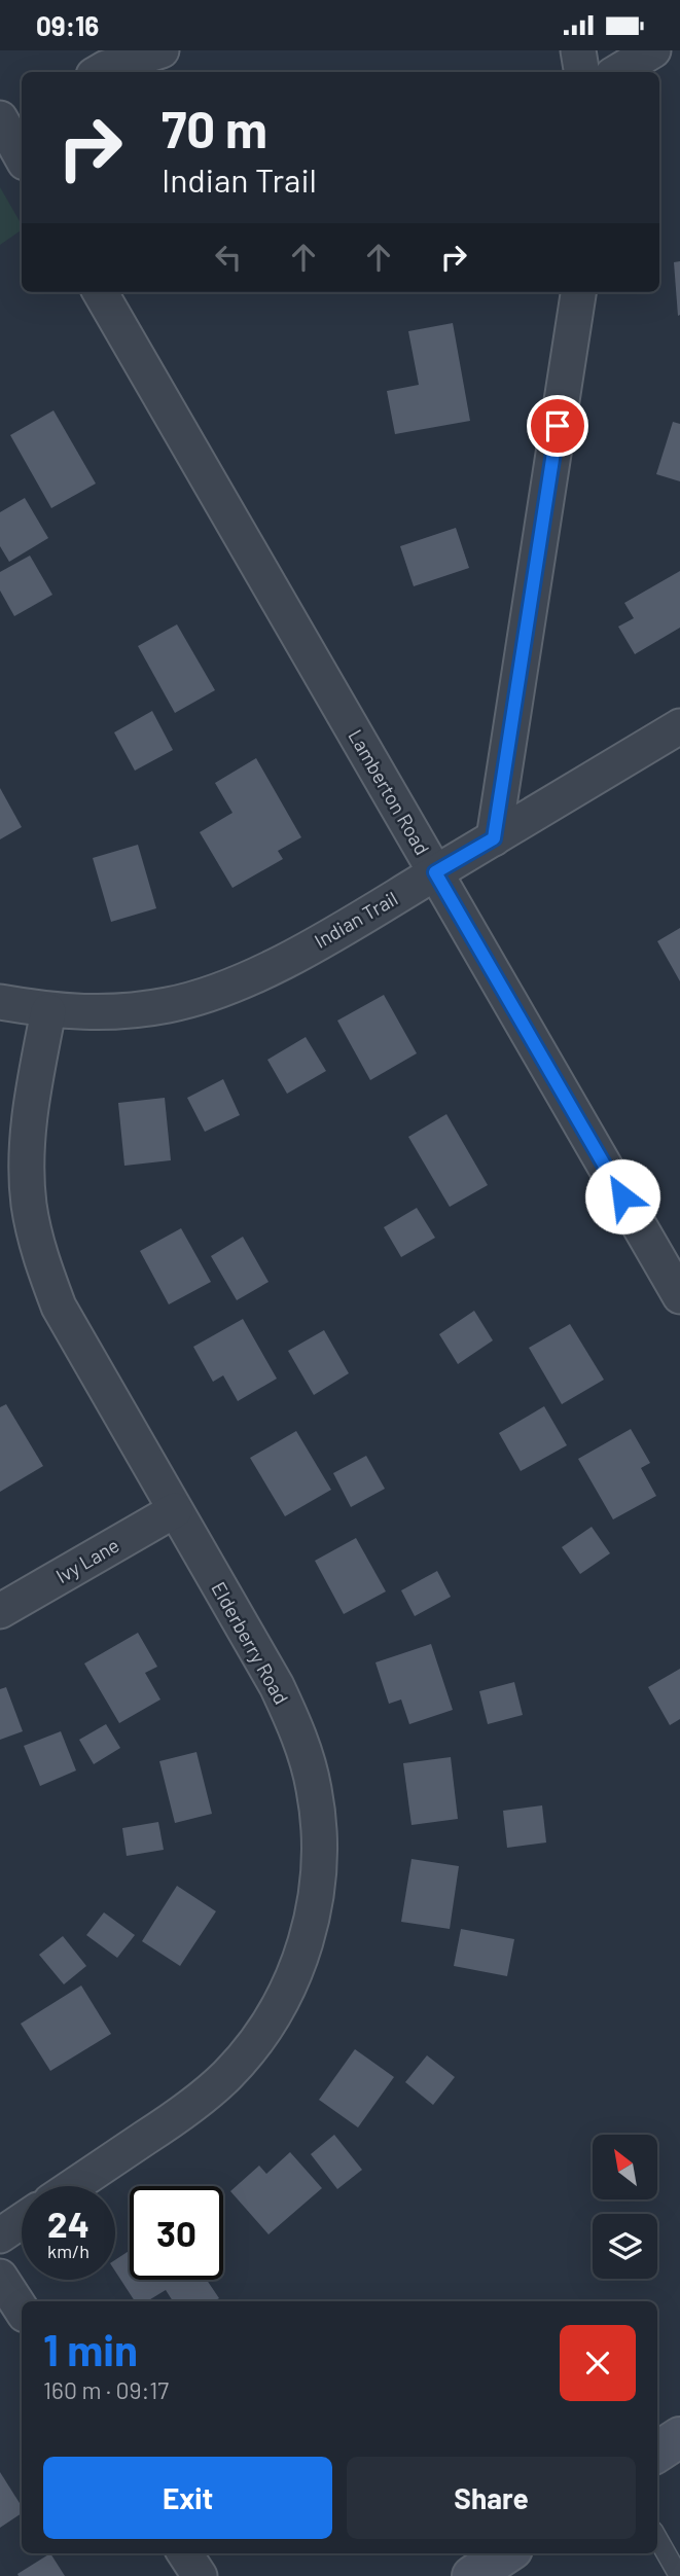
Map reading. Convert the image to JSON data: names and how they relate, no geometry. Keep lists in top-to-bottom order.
{
  "streets": {
    "street": [
      "Lamberton Road",
      "Indian Trail",
      "Ivy Lane",
      "Elderberry Road"
    ]
  },
  "crossings": [
    ["Lamberton Road", "Indian Trail"],
    ["Indian Trail", "Elderberry Road"],
    ["Ivy Lane", "Elderberry Road"]
  ],
  "north": "top left",
  "page": {
    "status": "09:16",
    "turn": ["70 m", "Indian Trail"],
    "speed": "24 km/h",
    "limit": "30",
    "heading": ["1 min", "160 m · 09:17"],
    "buttons": ["Exit", "Share"]
  }
}
